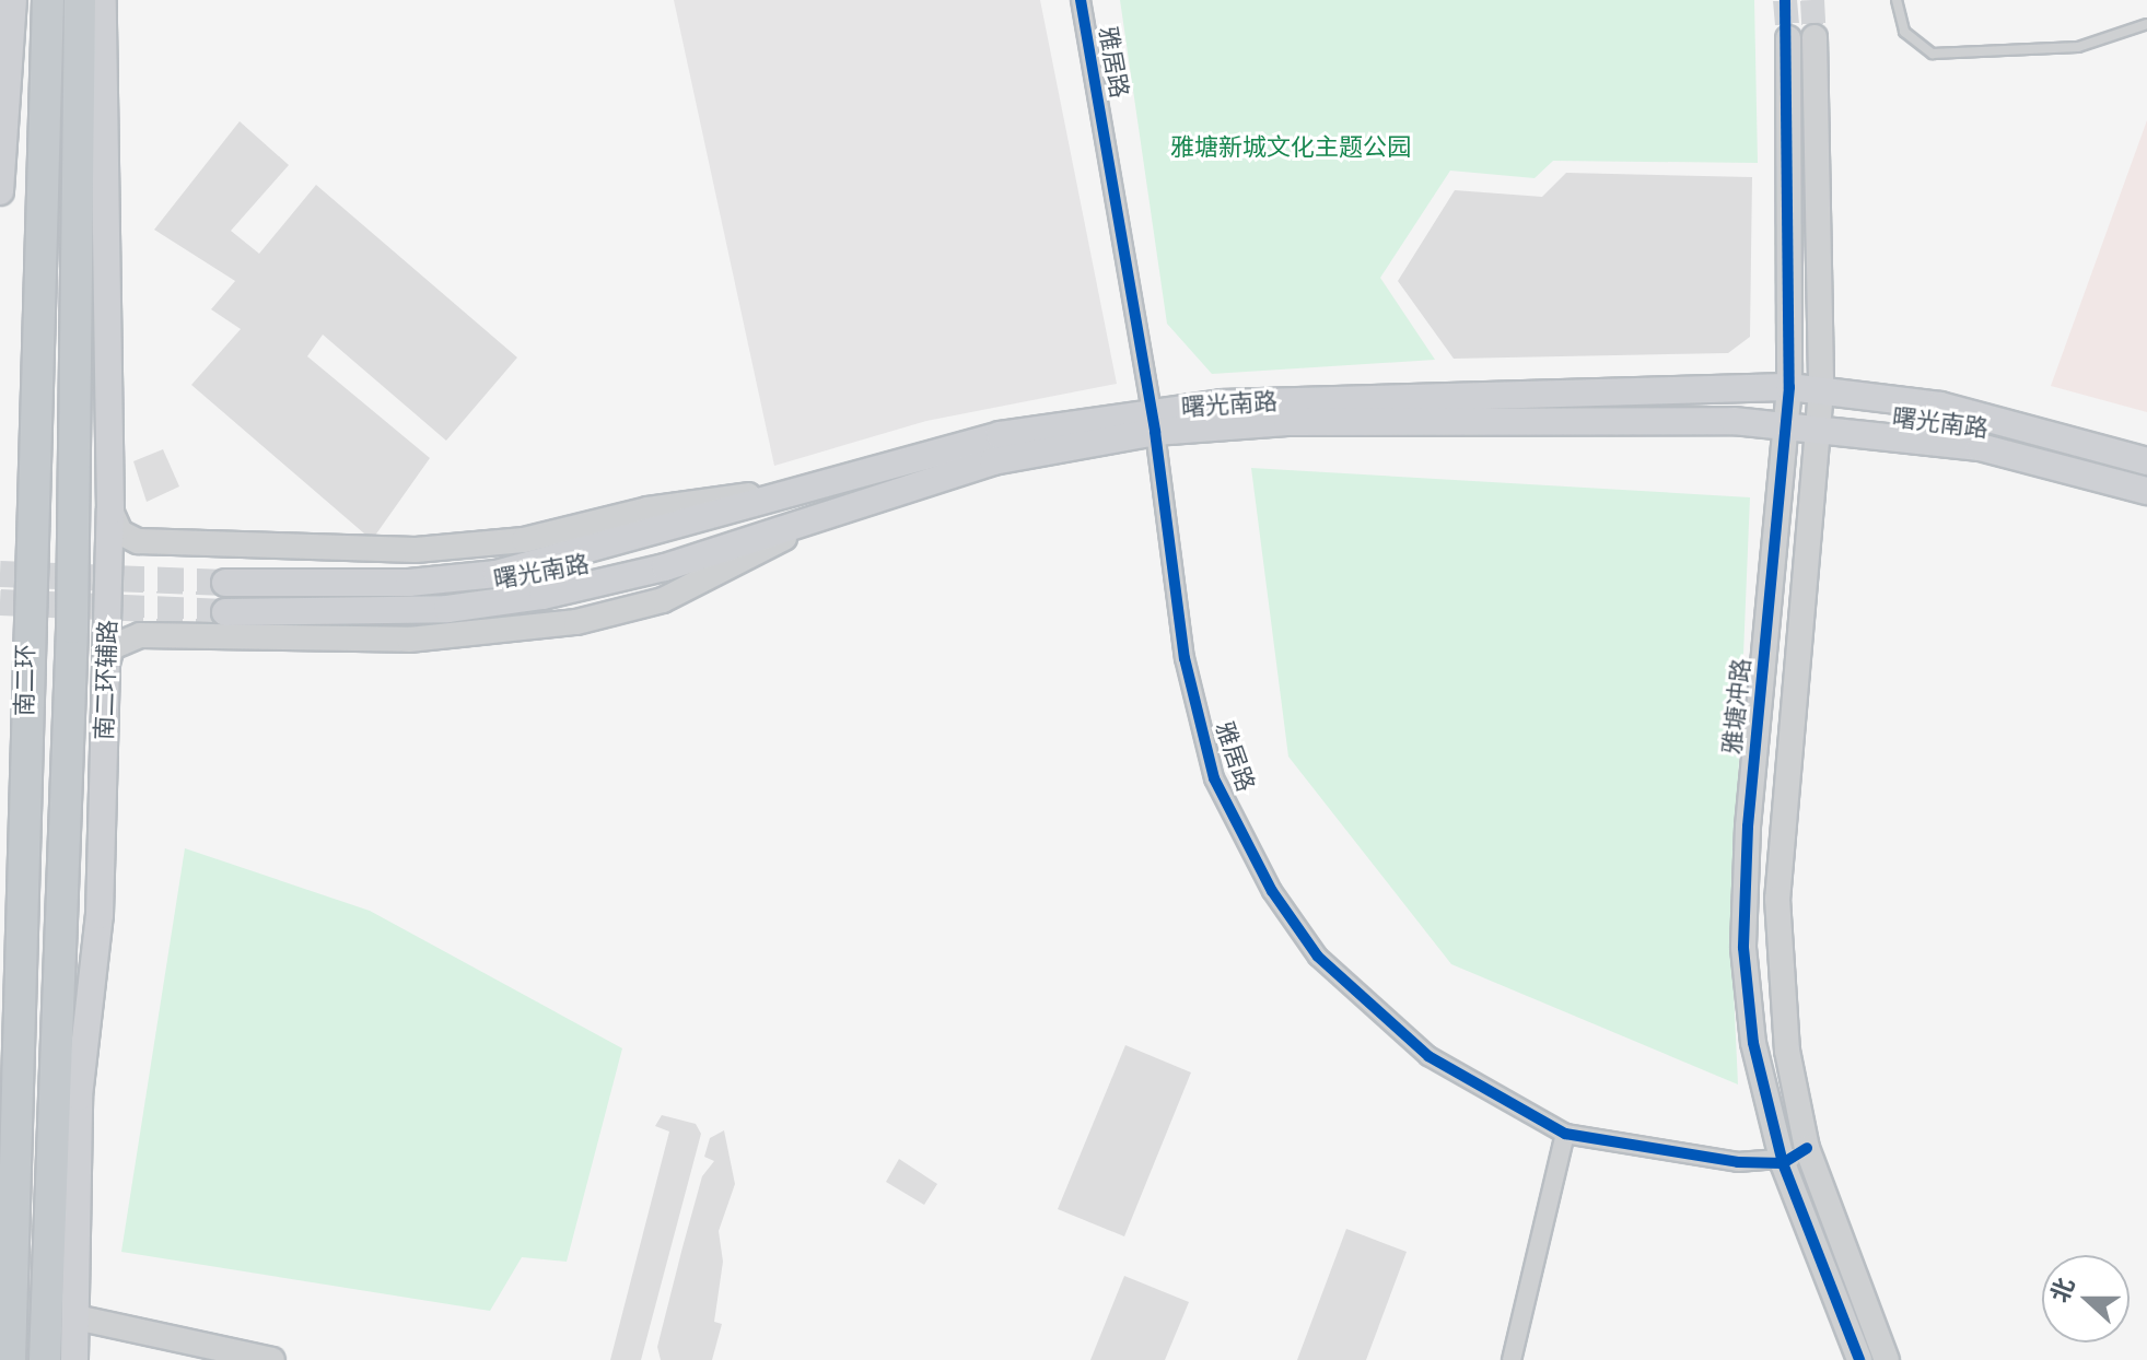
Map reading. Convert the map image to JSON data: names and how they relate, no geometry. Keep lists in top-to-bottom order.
{
  "streets": {
    "highway": ["南二环"],
    "main road": ["曙光南路", "南二环辅路"],
    "street": ["雅居路", "雅塘冲路"]
  },
  "crossings": [
    ["雅居路", "曙光南路"],
    ["雅居路", "雅塘冲路"],
    ["曙光南路", "雅塘冲路"]
  ],
  "parks": ["雅塘新城文化主题公园"],
  "north": "left"
}
